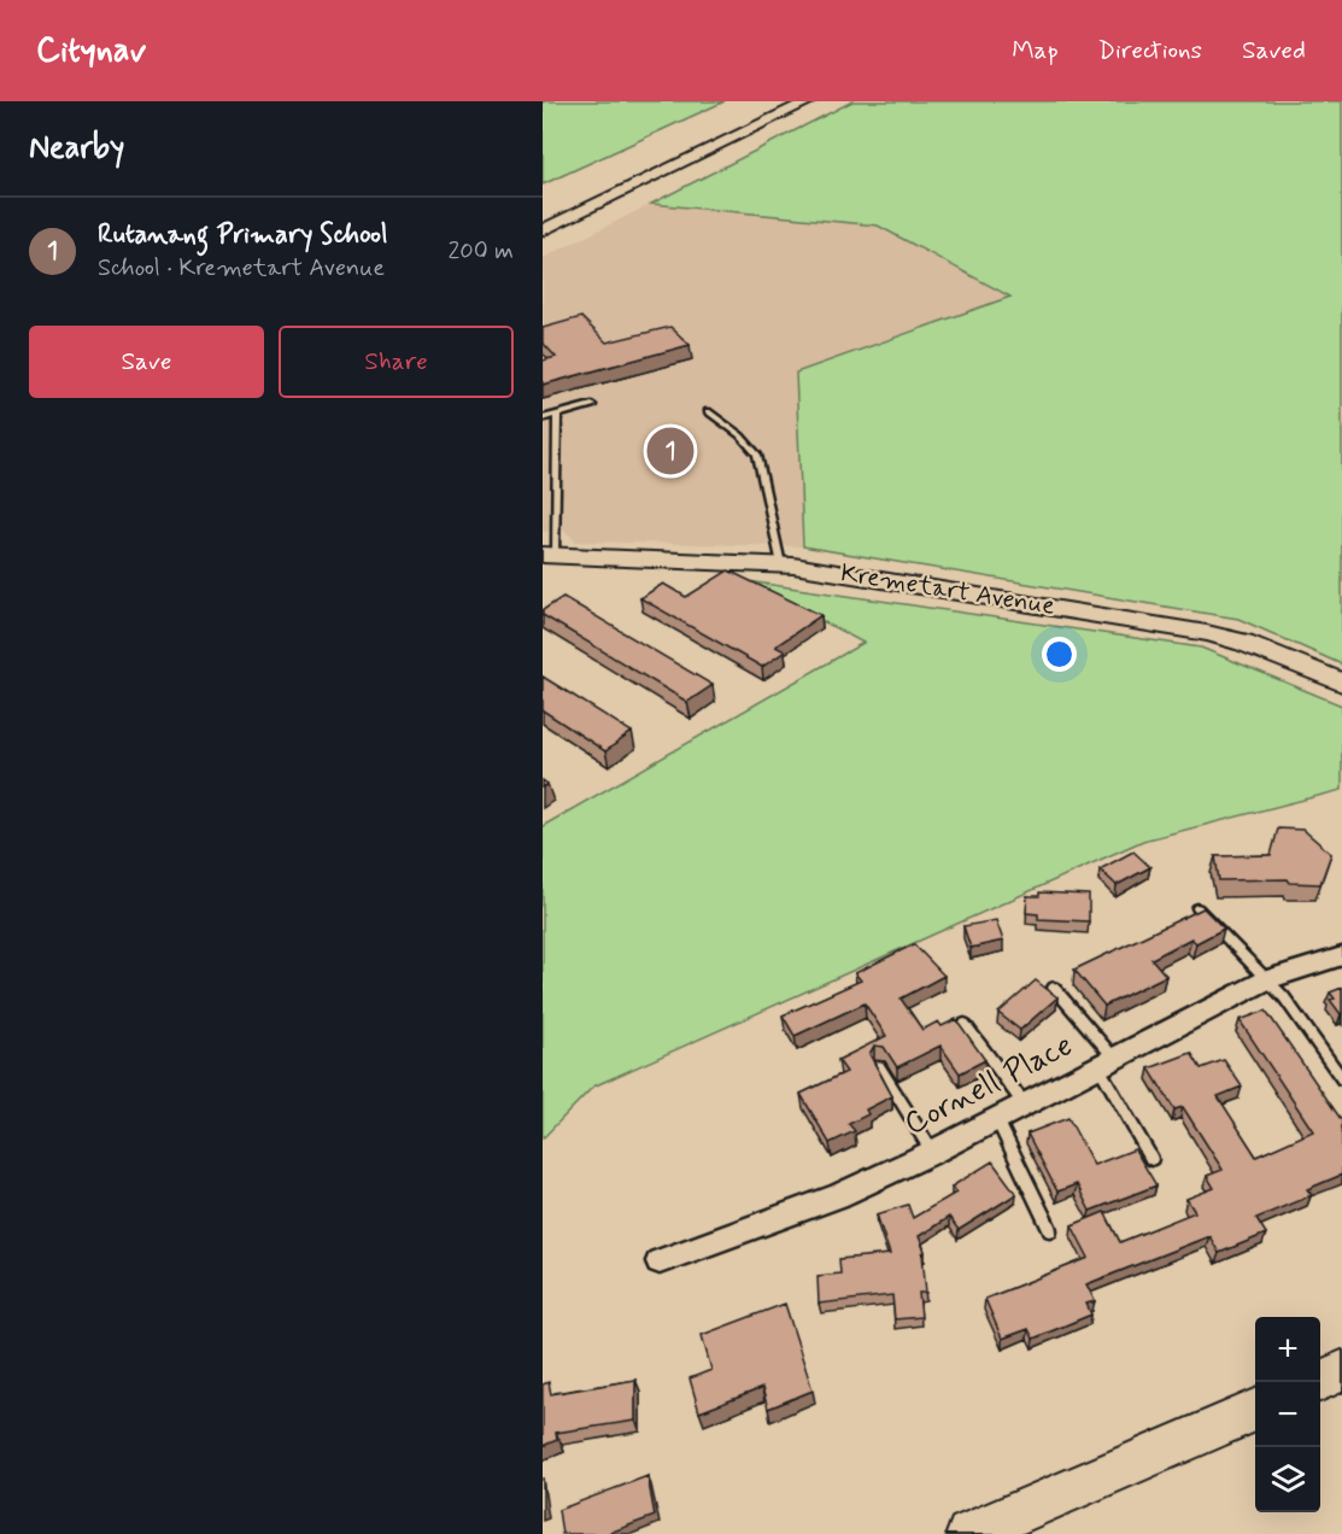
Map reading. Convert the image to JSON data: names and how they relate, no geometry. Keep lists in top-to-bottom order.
{
  "streets": {
    "main road": ["Kremetart Avenue"],
    "street": ["Cornell Place"]
  },
  "page": {
    "header": "Citynav",
    "nav": ["Map", "Directions", "Saved"],
    "heading": "Nearby",
    "list": [
      {
        "mark": "1",
        "name": "Rutanang Primary School",
        "note": "School · Kremetart Avenue",
        "value": "200 m"
      }
    ],
    "buttons": ["Save", "Share"],
    "pins": "1",
    "map_buttons": ["+", "−"]
  }
}
